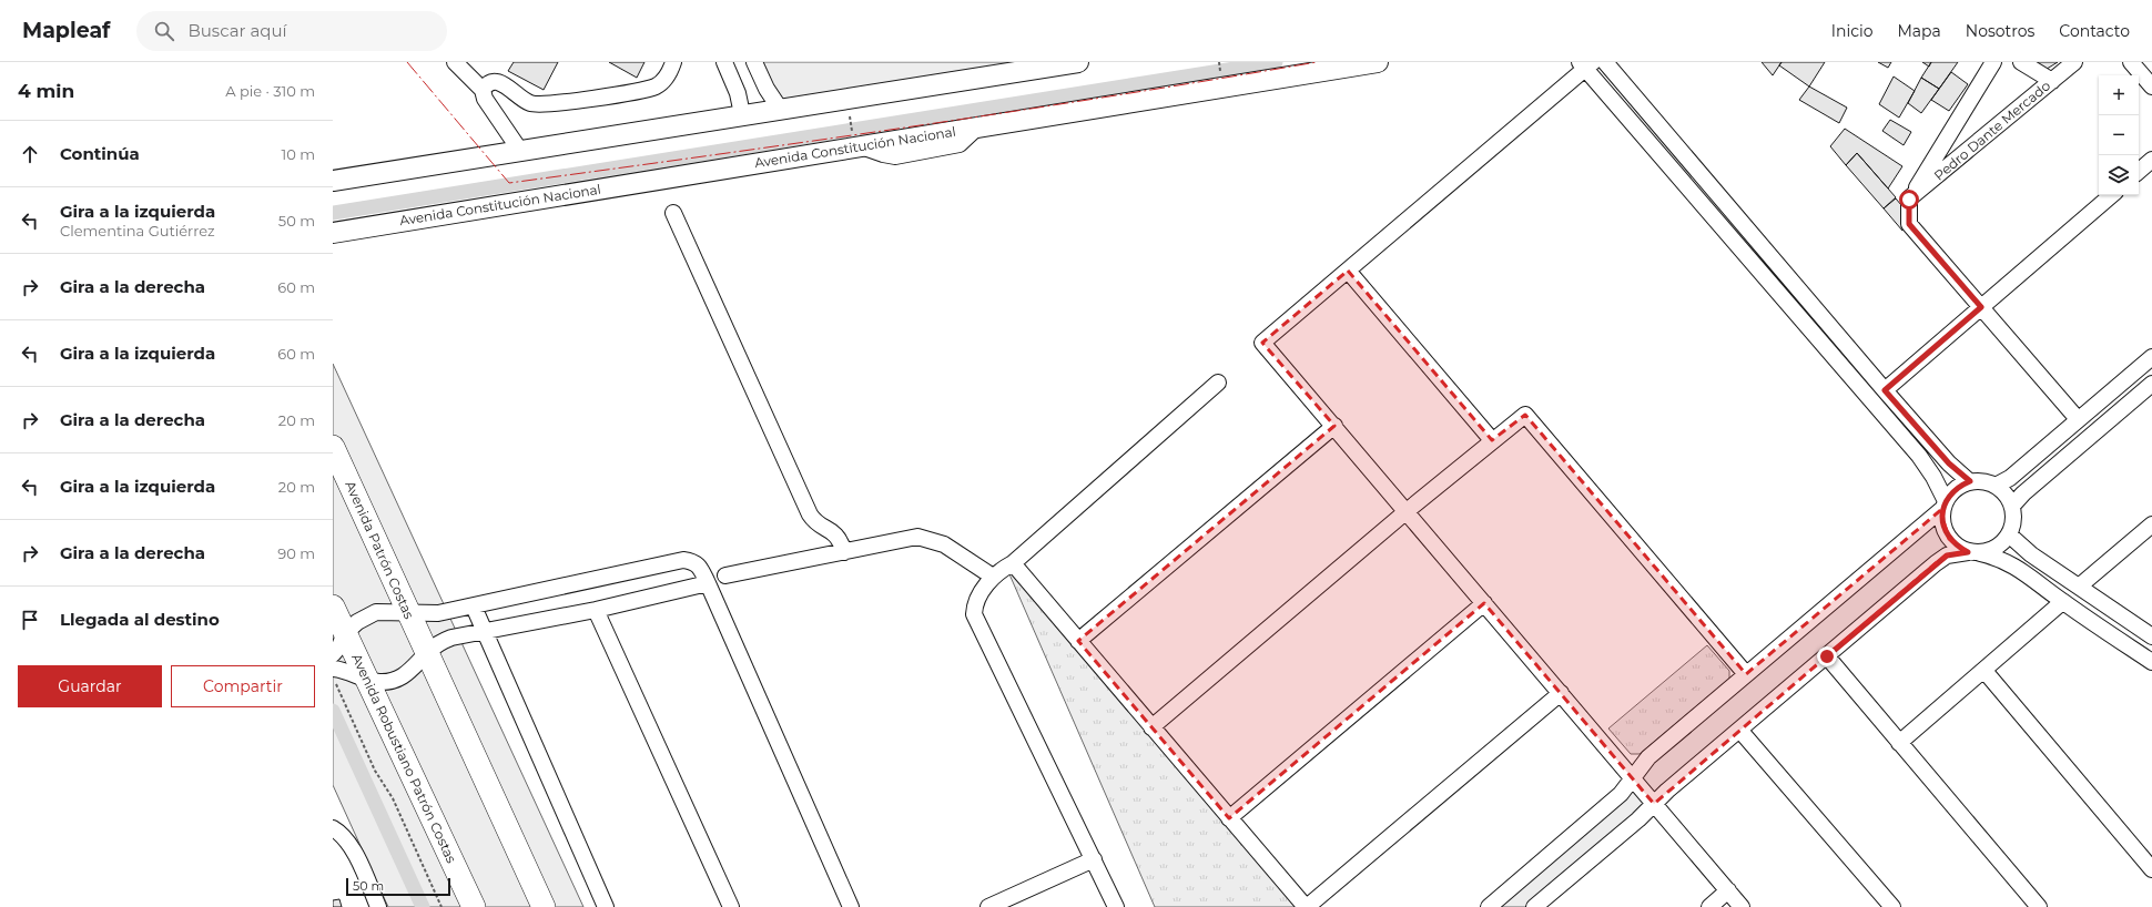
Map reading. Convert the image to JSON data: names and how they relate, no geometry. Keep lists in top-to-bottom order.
{
  "streets": {
    "highway": ["Avenida Patrón Costas", "Avenida Robustiano Patrón Costas"],
    "main road": ["Avenida Constitución Nacional"],
    "street": ["Pedro Dante Mercado"]
  },
  "crossings": [
    ["Avenida Patrón Costas", "Avenida Robustiano Patrón Costas"]
  ],
  "scale_bar": "50 m",
  "page": {
    "header": "Mapleaf",
    "search": "Buscar aquí",
    "nav": [
      "Inicio",
      "Mapa",
      "Nosotros",
      "Contacto"
    ],
    "heading": ["4 min", "A pie · 310 m"],
    "map_buttons": ["+", "−"],
    "list": [
      ["Continúa", "10 m"],
      ["Gira a la izquierda", "Clementina Gutiérrez", "50 m"],
      ["Gira a la derecha", "60 m"],
      ["Gira a la izquierda", "60 m"],
      ["Gira a la derecha", "20 m"],
      ["Gira a la izquierda", "20 m"],
      ["Gira a la derecha", "90 m"],
      "Llegada al destino"
    ],
    "buttons": ["Guardar", "Compartir"],
    "scale": "50 m"
  }
}
